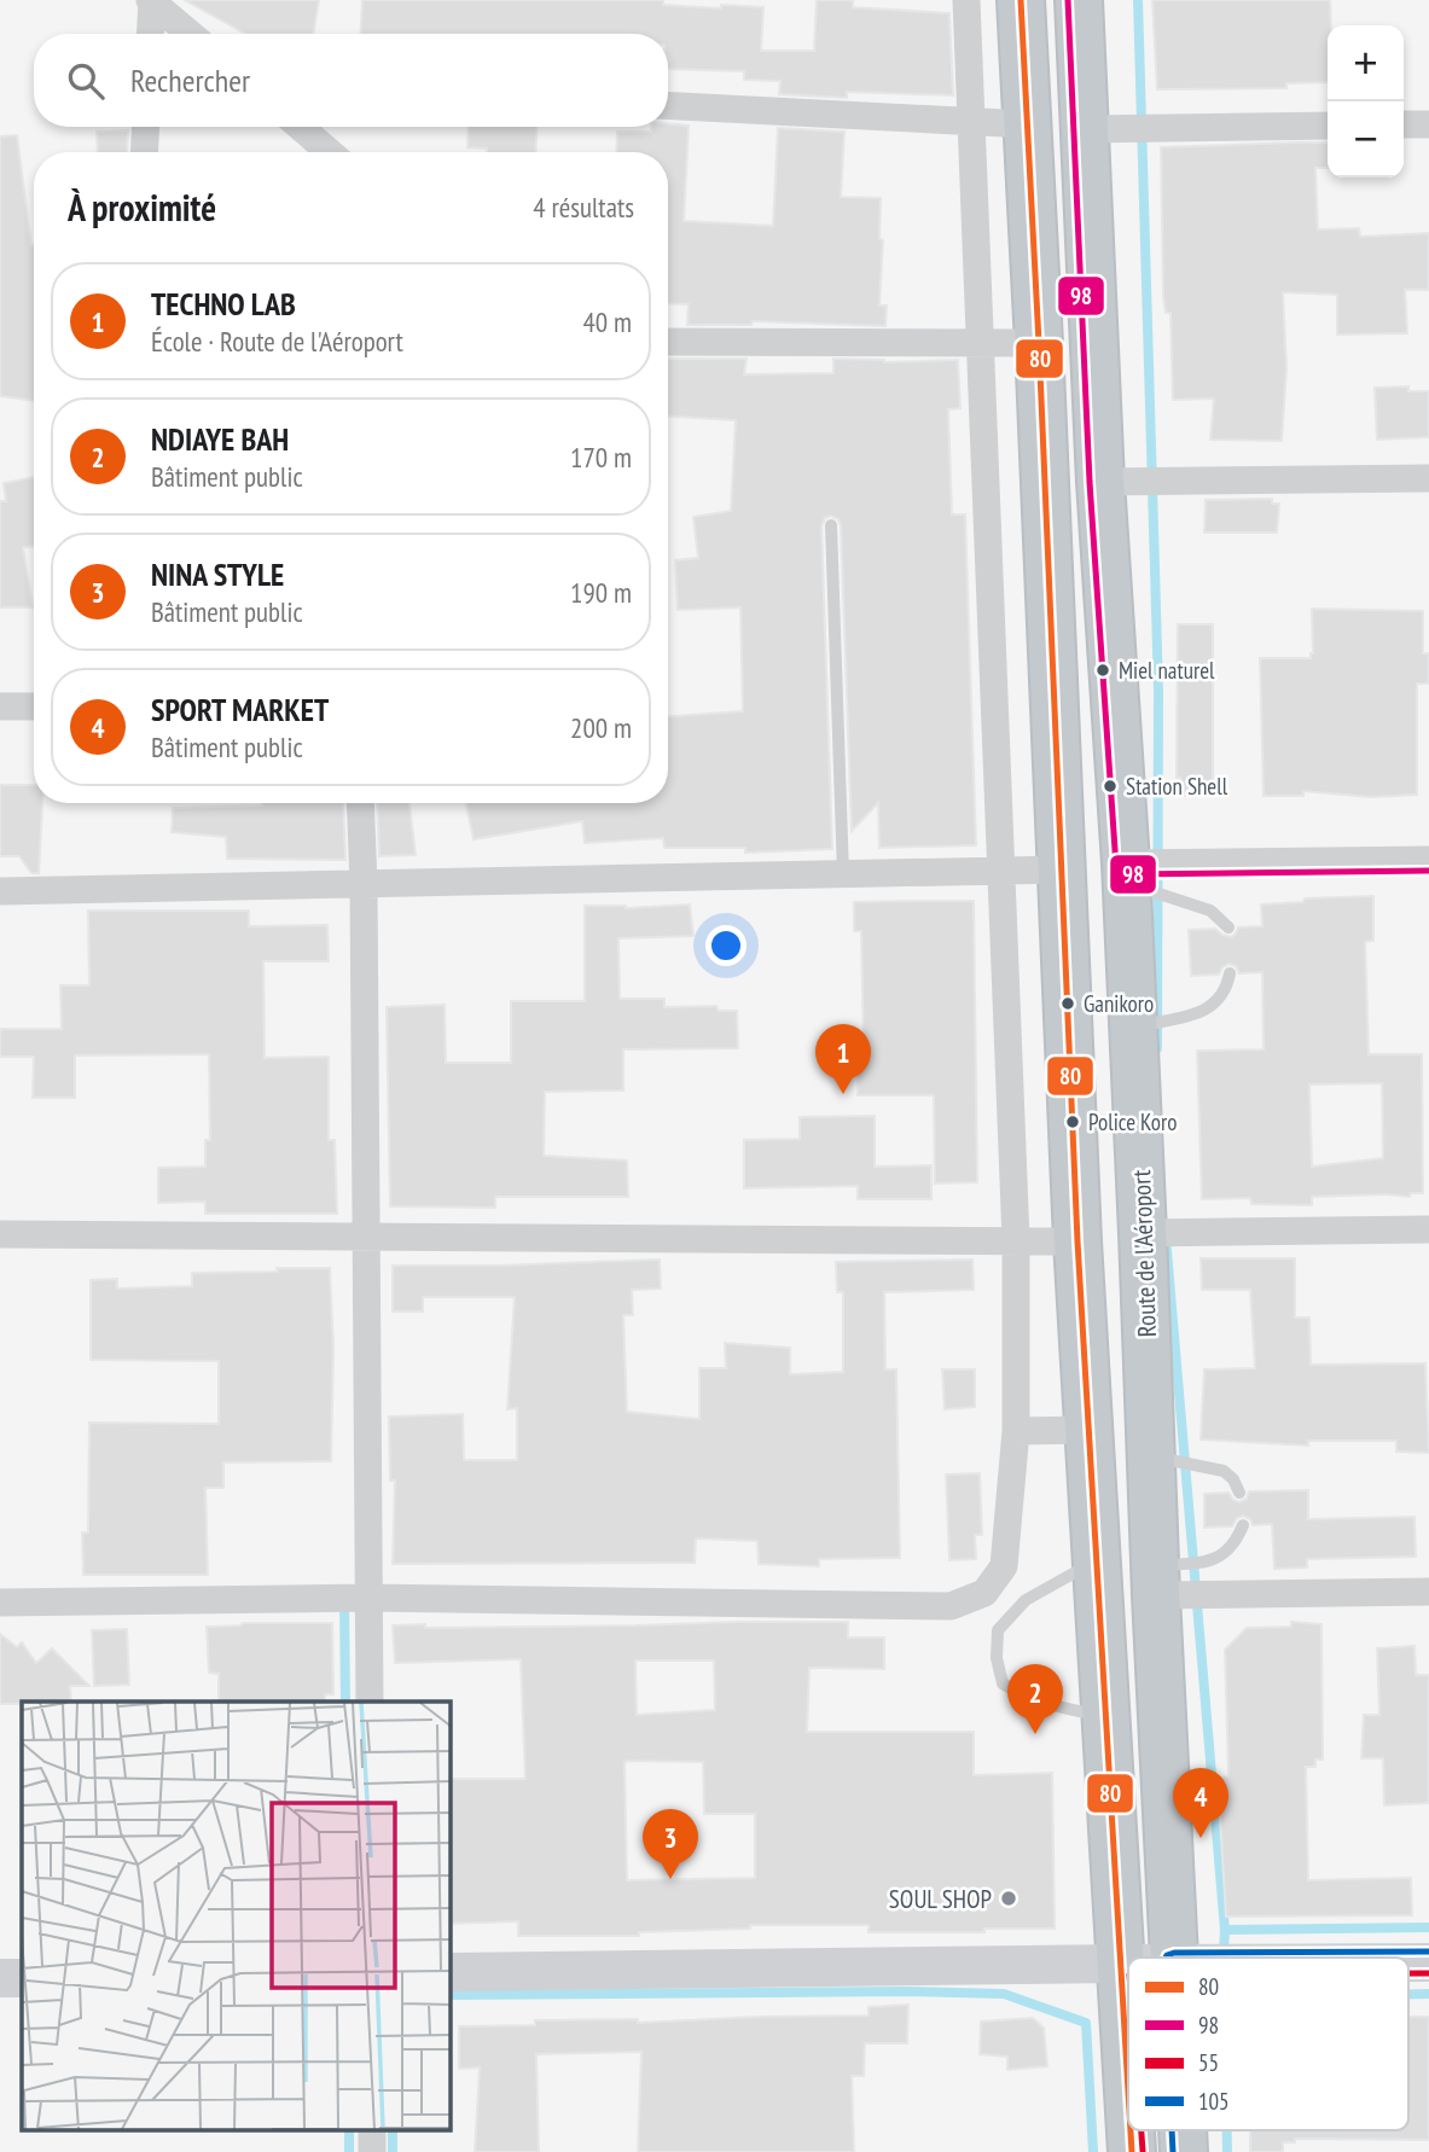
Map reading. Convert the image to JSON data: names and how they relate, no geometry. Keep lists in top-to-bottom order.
{
  "streets": {
    "highway": ["Route de l'Aéroport"]
  },
  "places": [
    "Miel naturel",
    "Station Shell",
    "Ganikoro",
    "Police Koro",
    "SOUL SHOP"
  ],
  "lines": [
    "transit line 80",
    "transit line 98",
    "transit line 105",
    "transit line 55"
  ],
  "legend": [
    "80",
    "98",
    "55",
    "105"
  ],
  "page": {
    "map_buttons": ["+", "−"],
    "search": "Rechercher",
    "heading": ["À proximité", "4 résultats"],
    "list": [
      {
        "mark": "1",
        "name": "TECHNO LAB",
        "note": "École · Route de l'Aéroport",
        "value": "40 m"
      },
      {
        "mark": "2",
        "name": "NDIAYE BAH",
        "note": "Bâtiment public",
        "value": "170 m"
      },
      {
        "mark": "3",
        "name": "NINA STYLE",
        "note": "Bâtiment public",
        "value": "190 m"
      },
      {
        "mark": "4",
        "name": "SPORT MARKET",
        "note": "Bâtiment public",
        "value": "200 m"
      }
    ],
    "pins": [
      "1",
      "2",
      "4",
      "3"
    ]
  }
}
